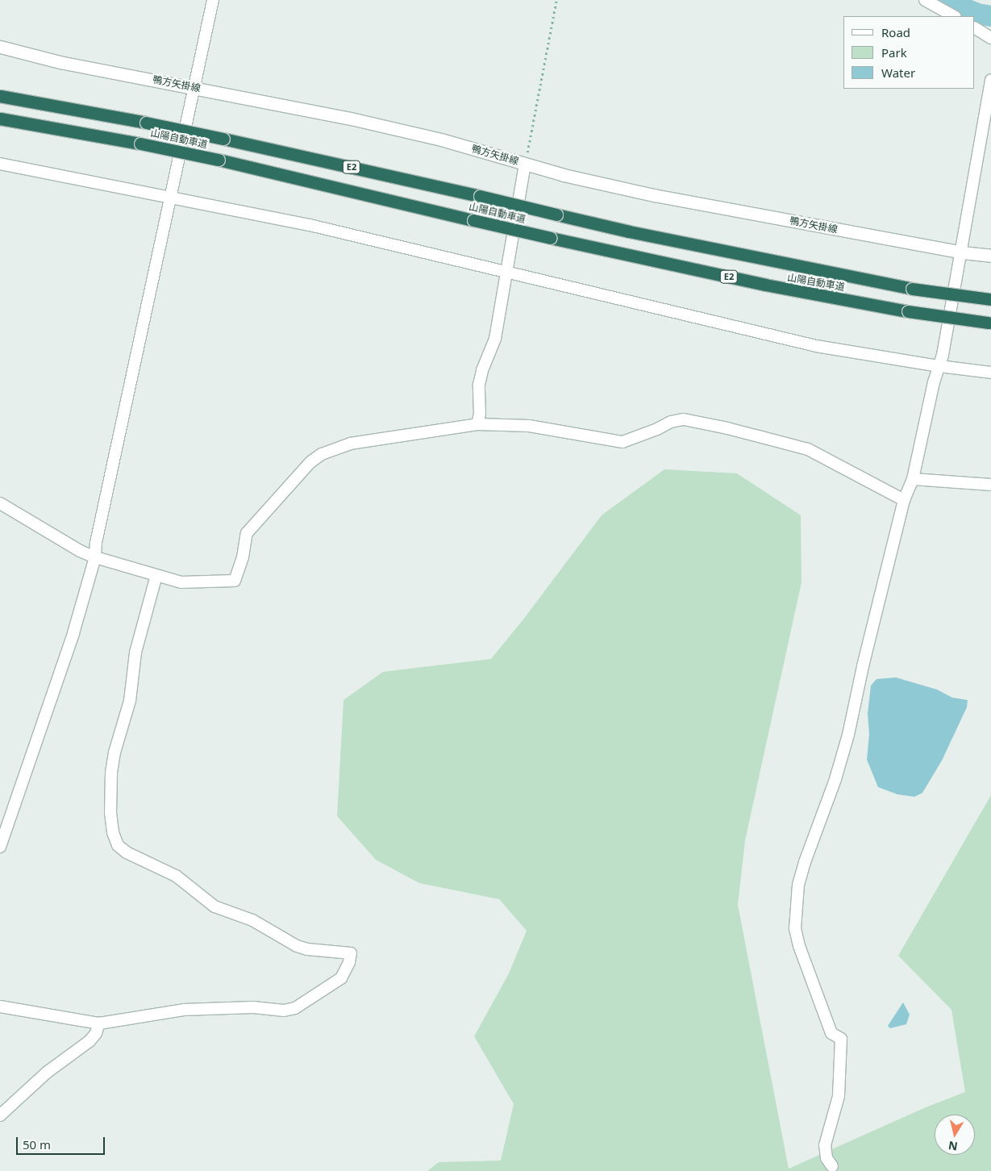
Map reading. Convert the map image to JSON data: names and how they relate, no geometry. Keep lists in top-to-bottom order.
{
  "streets": {
    "highway": ["山陽自動車道", "E2"],
    "main road": ["鴨方矢掛線"]
  },
  "legend": ["Road", "Park", "Water"],
  "scale_bar": "50 m",
  "north": "bottom"
}
